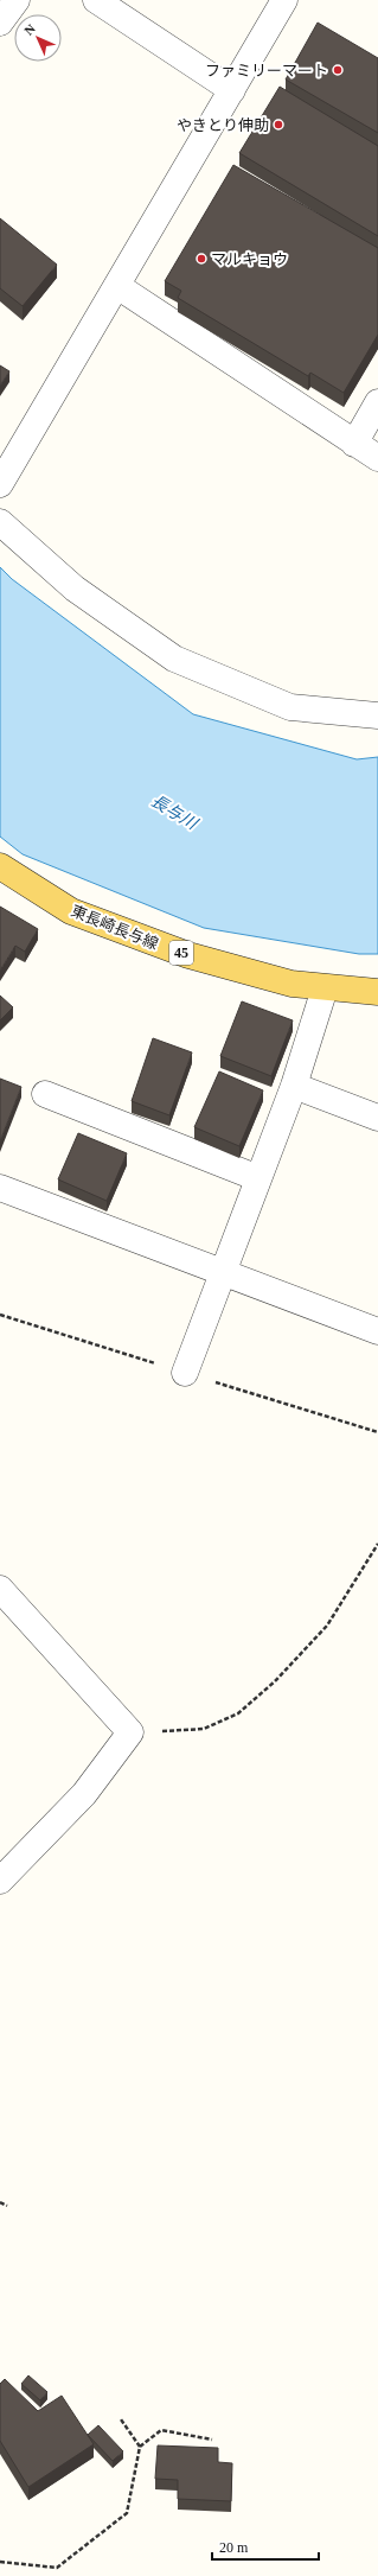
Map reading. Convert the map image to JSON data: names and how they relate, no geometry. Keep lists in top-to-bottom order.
{
  "streets": {
    "main road": ["東長崎長与線", "45"]
  },
  "water": ["長与川"],
  "places": ["ファミリーマート", "やきとり伸助", "マルキョウ"],
  "scale_bar": "20 m",
  "north": "top left"
}
